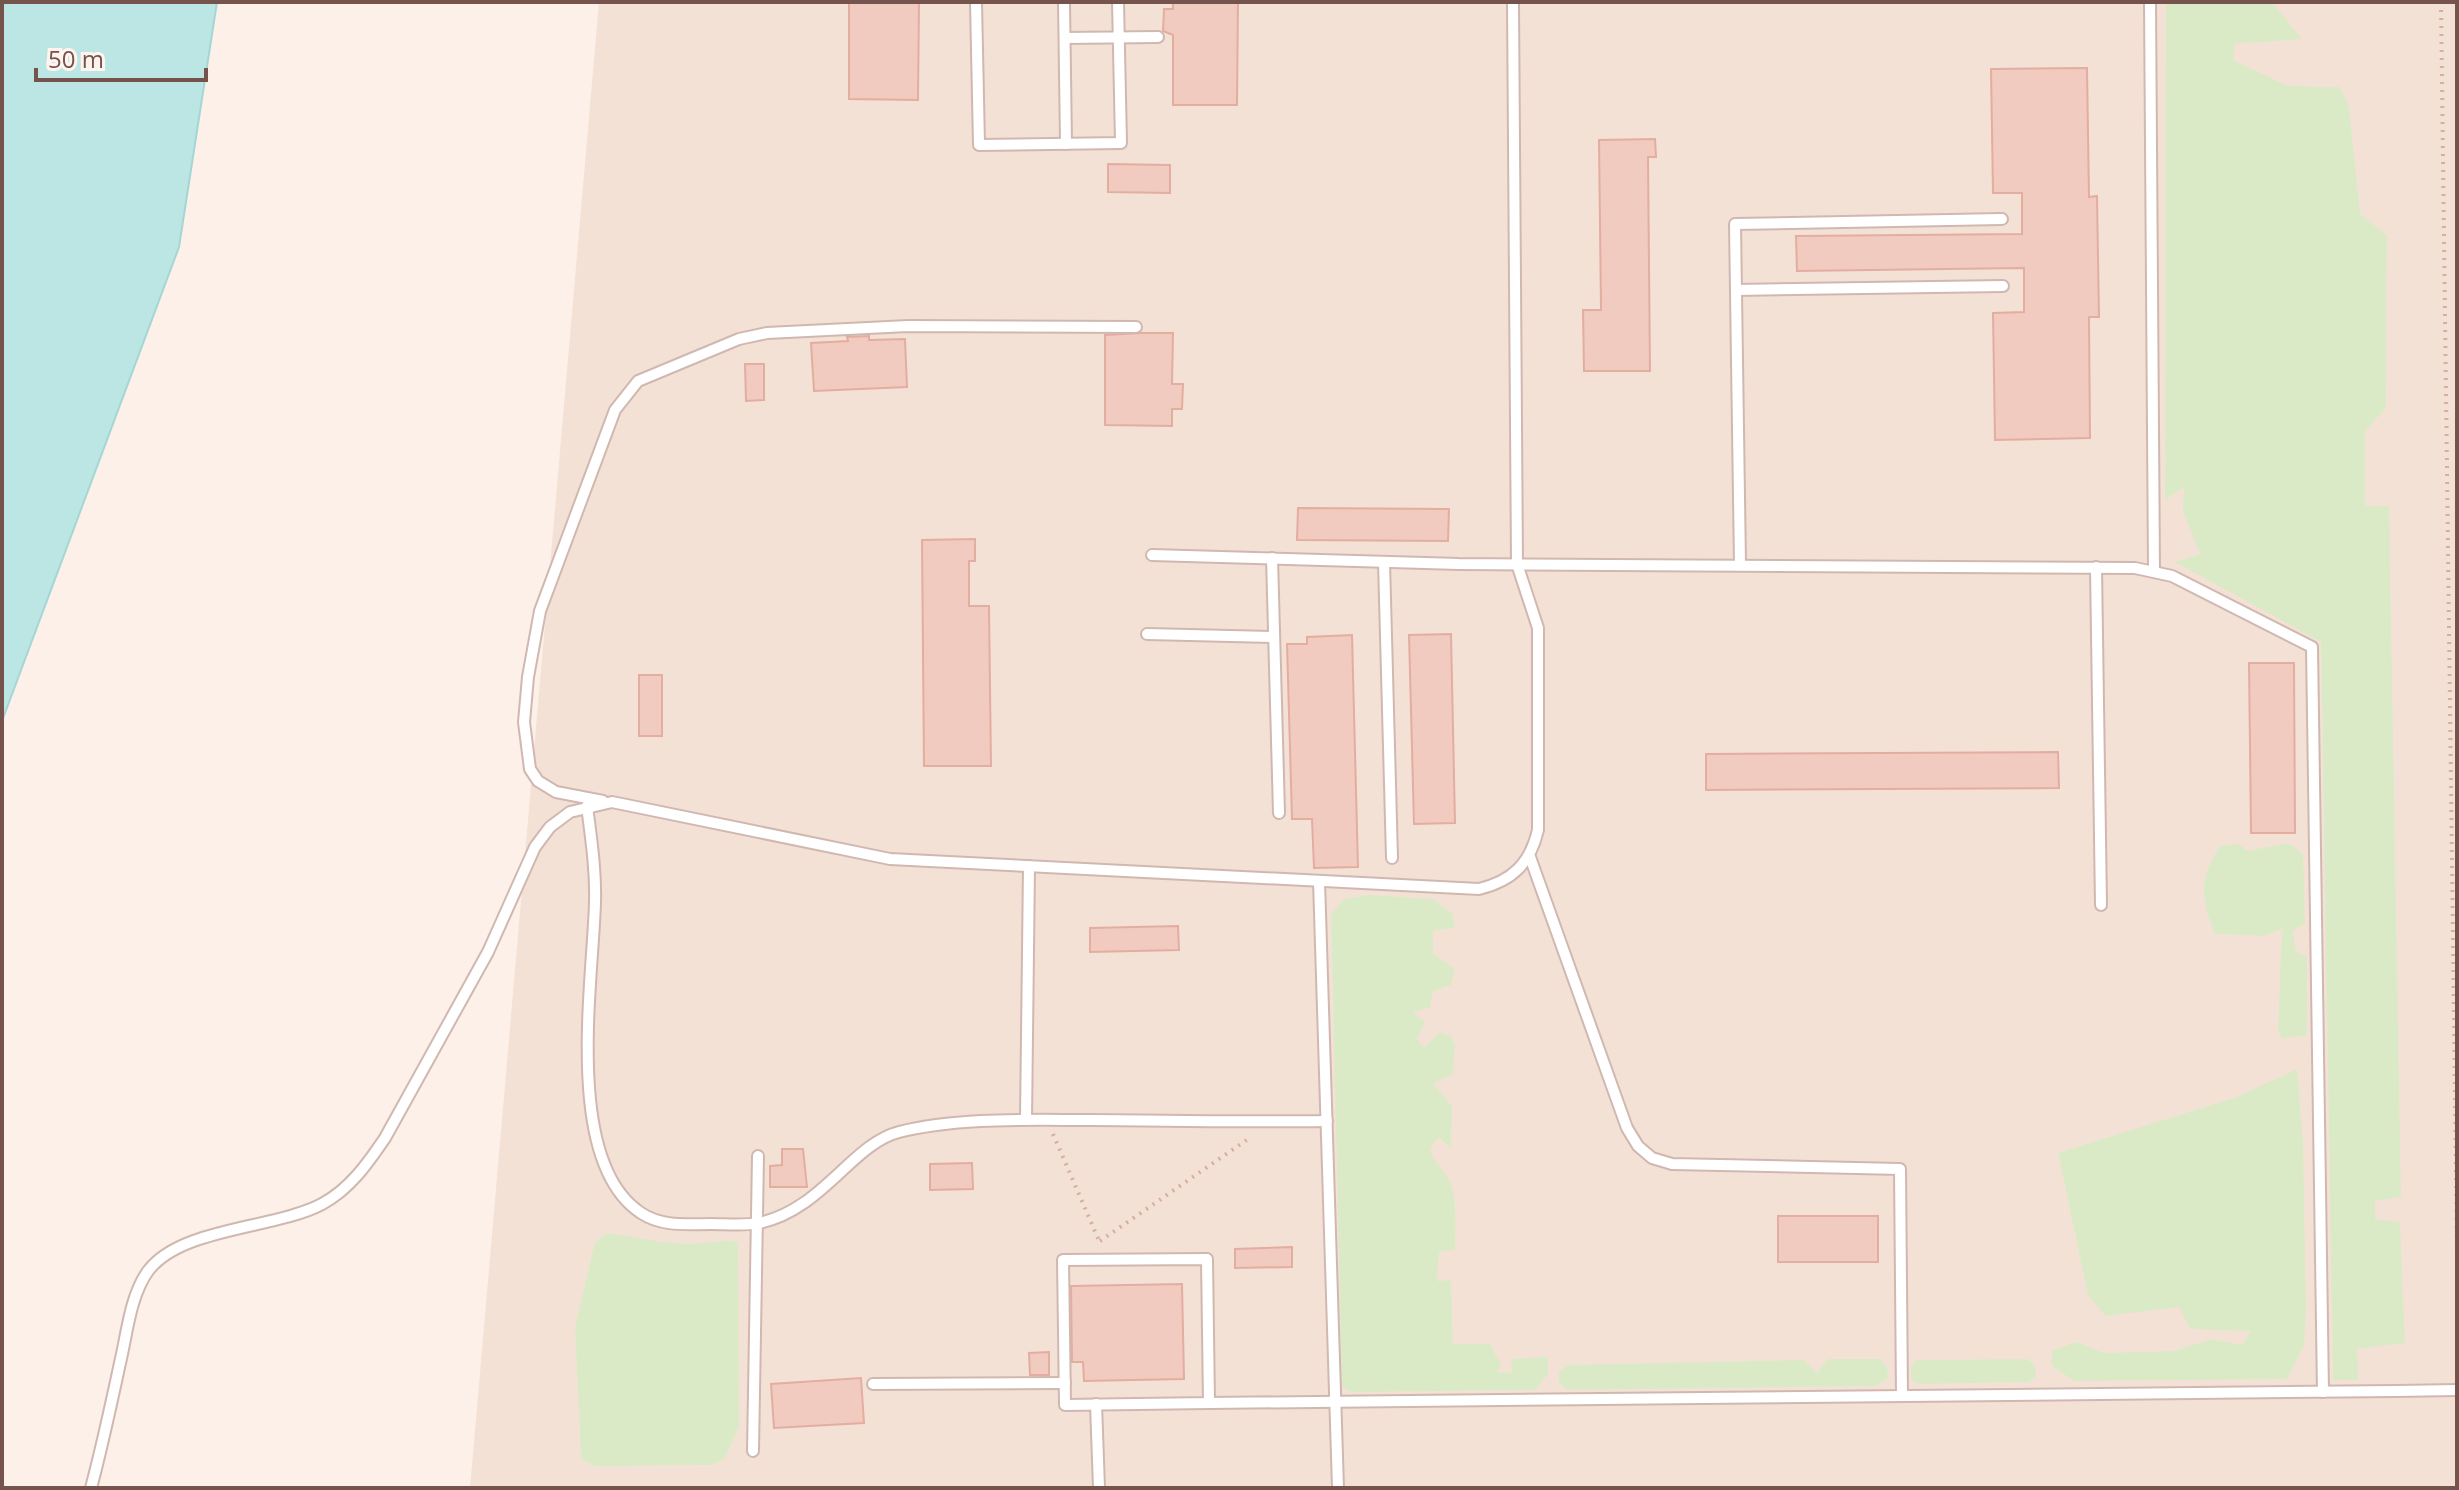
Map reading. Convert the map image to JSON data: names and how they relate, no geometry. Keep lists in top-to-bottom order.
{
  "scale_bar": "50 m"
}
